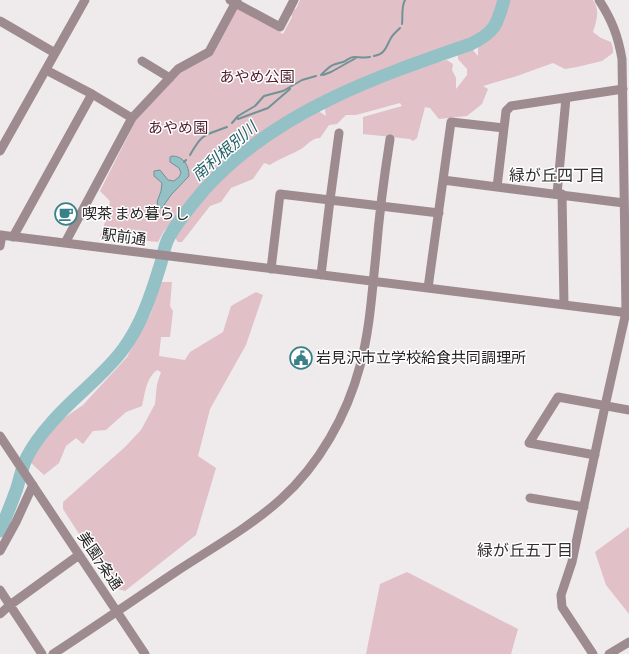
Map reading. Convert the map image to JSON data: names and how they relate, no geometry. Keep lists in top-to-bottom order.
{
  "streets": {
    "street": ["駅前通", "美園7条通"]
  },
  "districts": ["緑が丘四丁目", "緑が丘五丁目"],
  "water": ["南利根別川"],
  "parks": ["あやめ公園", "あやめ園"],
  "places": {
    "cafe": ["喫茶 まめ暮らし"],
    "public building": ["岩見沢市立学校給食共同調理所"]
  }
}
